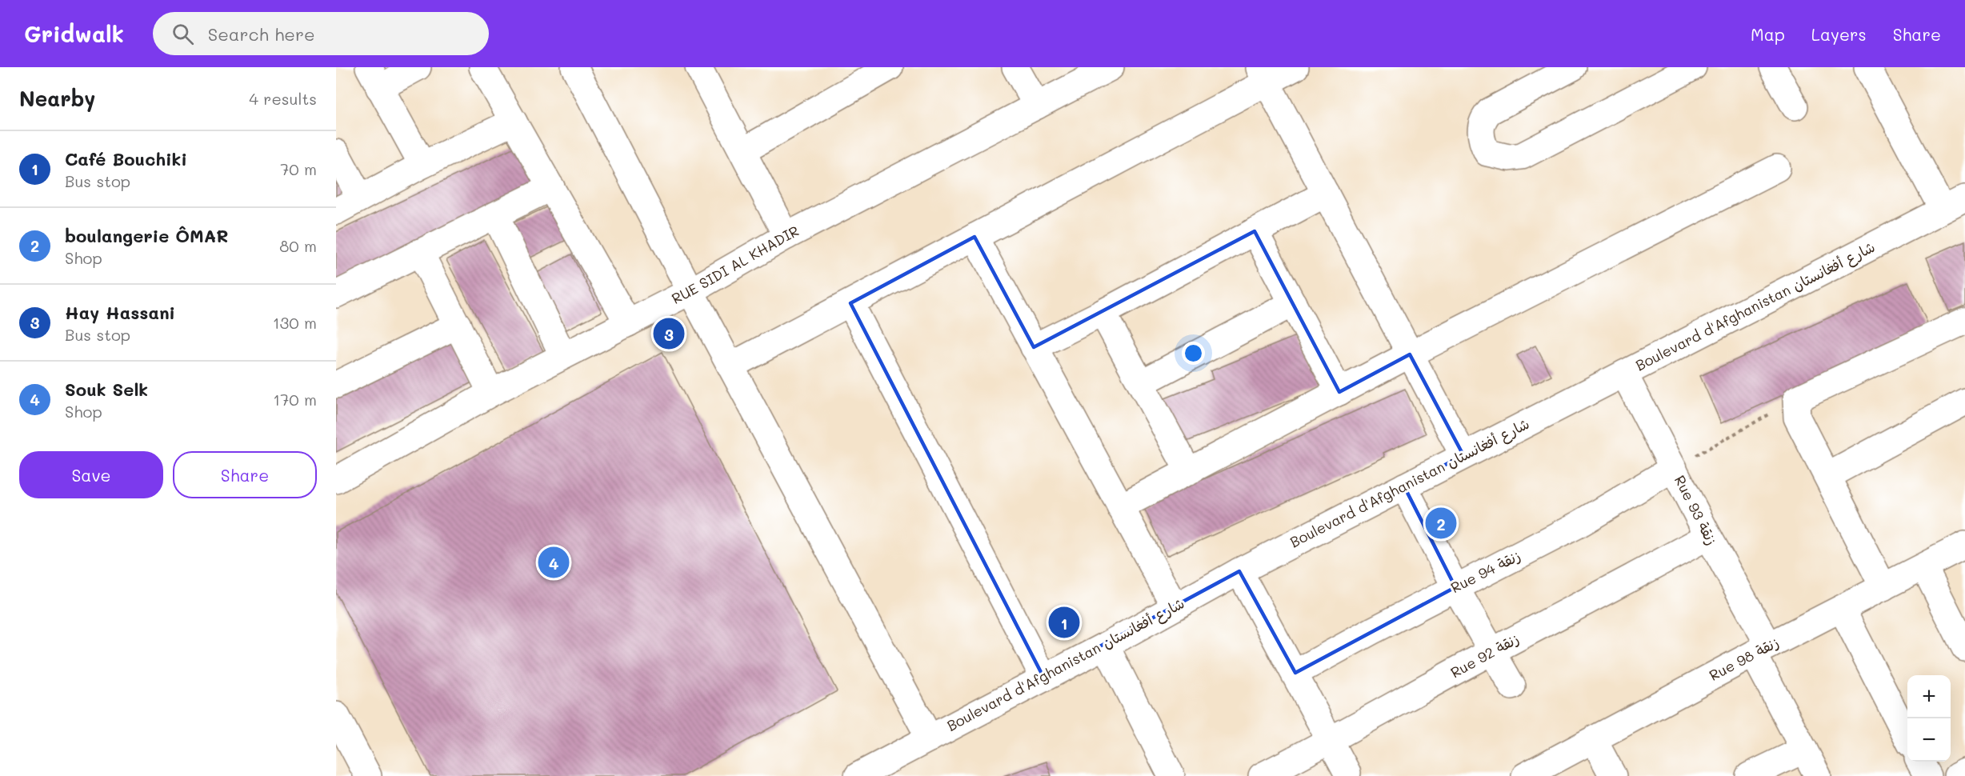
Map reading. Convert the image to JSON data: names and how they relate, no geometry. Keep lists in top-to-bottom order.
{
  "streets": {
    "street": [
      "RUE SIDI AL KHADIR",
      "Boulevard d'Afghanistan شارع أفغانستان",
      "Rue 93 زنقة",
      "Rue 94 زنقة",
      "Rue 92 زنقة",
      "Rue 98 زنقة"
    ]
  },
  "crossings": [
    ["Boulevard d'Afghanistan شارع أفغانستان", "Rue 93 زنقة"],
    ["Rue 93 زنقة", "Rue 94 زنقة"],
    ["Rue 93 زنقة", "Rue 92 زنقة"],
    ["Rue 93 زنقة", "Rue 98 زنقة"]
  ],
  "page": {
    "header": "Gridwalk",
    "search": "Search here",
    "nav": ["Map", "Layers", "Share"],
    "heading": ["Nearby", "4 results"],
    "list": [
      {
        "mark": "1",
        "name": "Café Bouchiki",
        "note": "Bus stop",
        "value": "70 m"
      },
      {
        "mark": "2",
        "name": "boulangerie ÔMAR",
        "note": "Shop",
        "value": "80 m"
      },
      {
        "mark": "3",
        "name": "Hay Hassani",
        "note": "Bus stop",
        "value": "130 m"
      },
      {
        "mark": "4",
        "name": "Souk Selk",
        "note": "Shop",
        "value": "170 m"
      }
    ],
    "pins": [
      "3",
      "2",
      "4",
      "1"
    ],
    "buttons": ["Save", "Share"],
    "map_buttons": ["+", "−"]
  }
}
